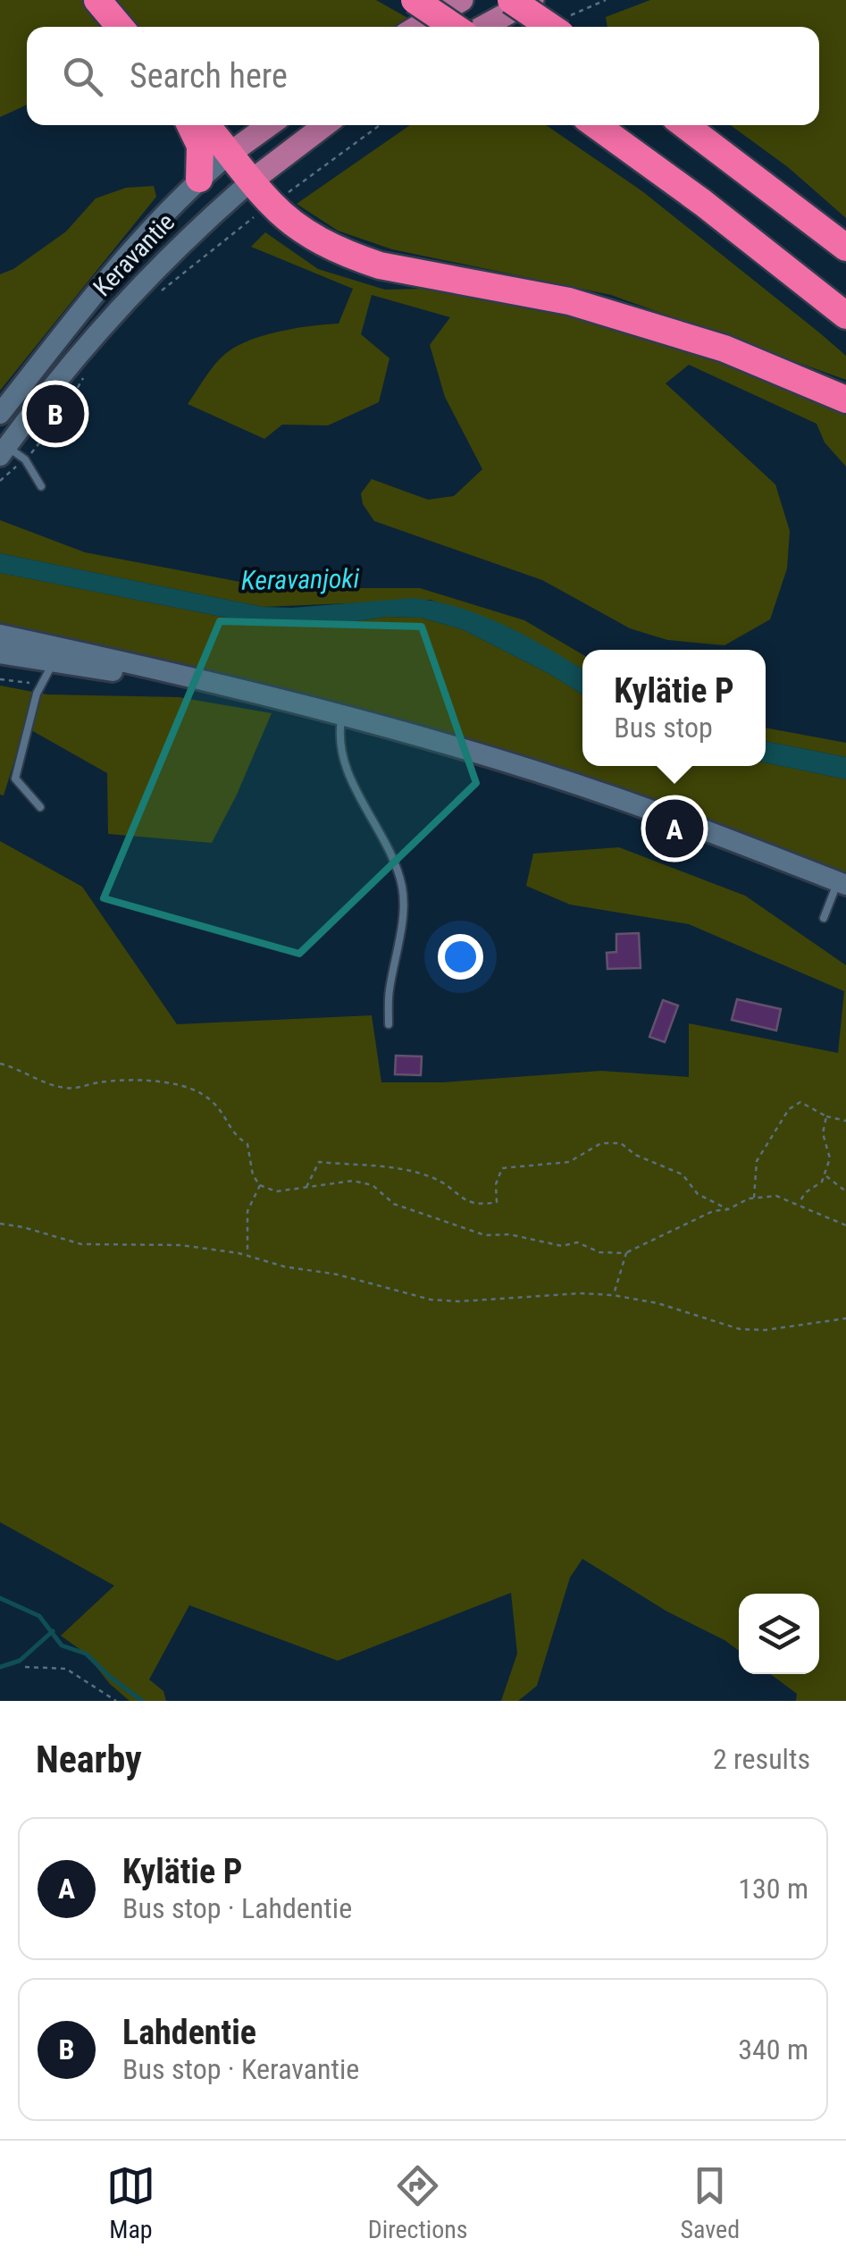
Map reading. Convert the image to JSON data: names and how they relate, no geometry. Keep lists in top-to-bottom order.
{
  "streets": {
    "main road": ["Keravantie"]
  },
  "water": ["Keravanjoki"],
  "page": {
    "search": "Search here",
    "pins": ["B", "A"],
    "popup": ["Kylätie P", "Bus stop"],
    "heading": ["Nearby", "2 results"],
    "list": [
      {
        "mark": "A",
        "name": "Kylätie P",
        "note": "Bus stop · Lahdentie",
        "value": "130 m"
      },
      {
        "mark": "B",
        "name": "Lahdentie",
        "note": "Bus stop · Keravantie",
        "value": "340 m"
      }
    ],
    "nav": ["Map", "Directions", "Saved"]
  }
}
